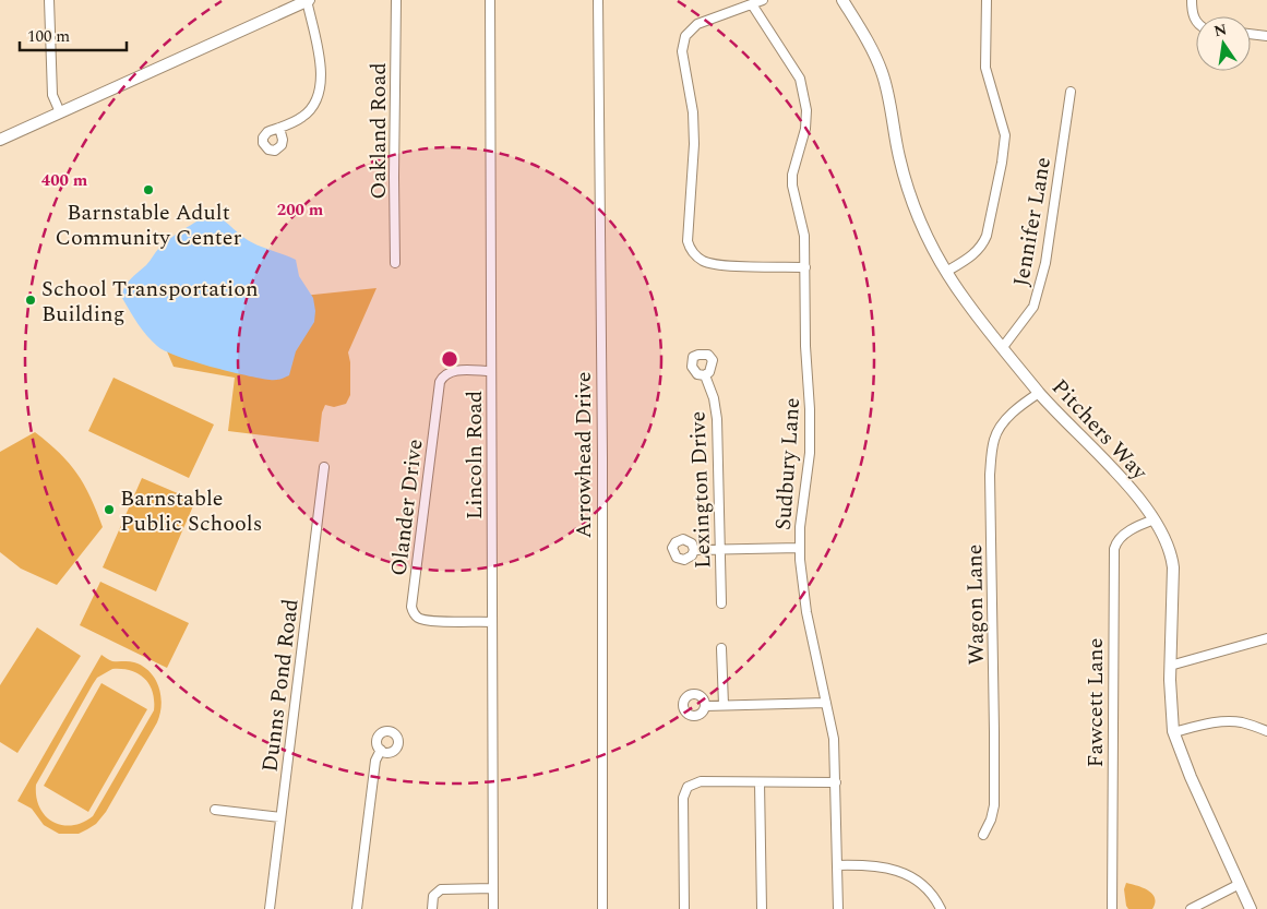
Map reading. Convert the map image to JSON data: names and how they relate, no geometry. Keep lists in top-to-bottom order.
{
  "streets": {
    "main road": ["Pitchers Way"],
    "street": [
      "Oakland Road",
      "Jennifer Lane",
      "Lincoln Road",
      "Arrowhead Drive",
      "Sudbury Lane",
      "Lexington Drive",
      "Olander Drive",
      "Wagon Lane",
      "Dunns Pond Road",
      "Fawcett Lane"
    ]
  },
  "crossings": [
    ["Jennifer Lane", "Pitchers Way"],
    ["Pitchers Way", "Wagon Lane"],
    ["Pitchers Way", "Fawcett Lane"],
    ["Lincoln Road", "Olander Drive"]
  ],
  "places": ["Barnstable Adult Community Center", "School Transportation Building", "Barnstable Public Schools"],
  "scale_bar": "100 m",
  "north": "top",
  "rings": ["400 m", "200 m"]
}
